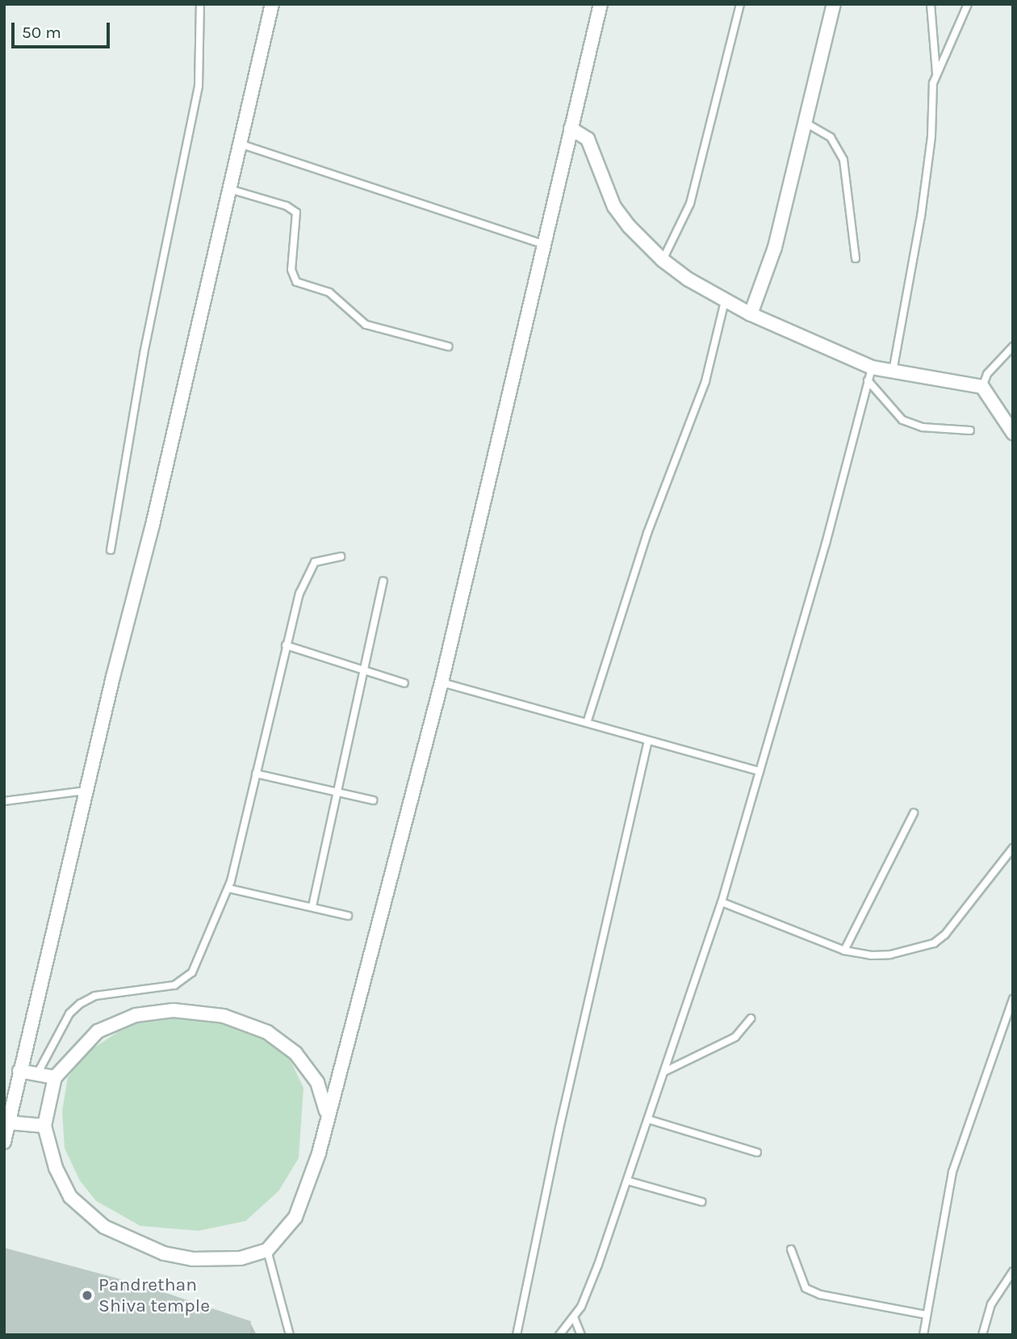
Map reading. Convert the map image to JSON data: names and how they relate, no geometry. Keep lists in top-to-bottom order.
{
  "places": ["Pandrethan Shiva temple"],
  "scale_bar": "50 m"
}
